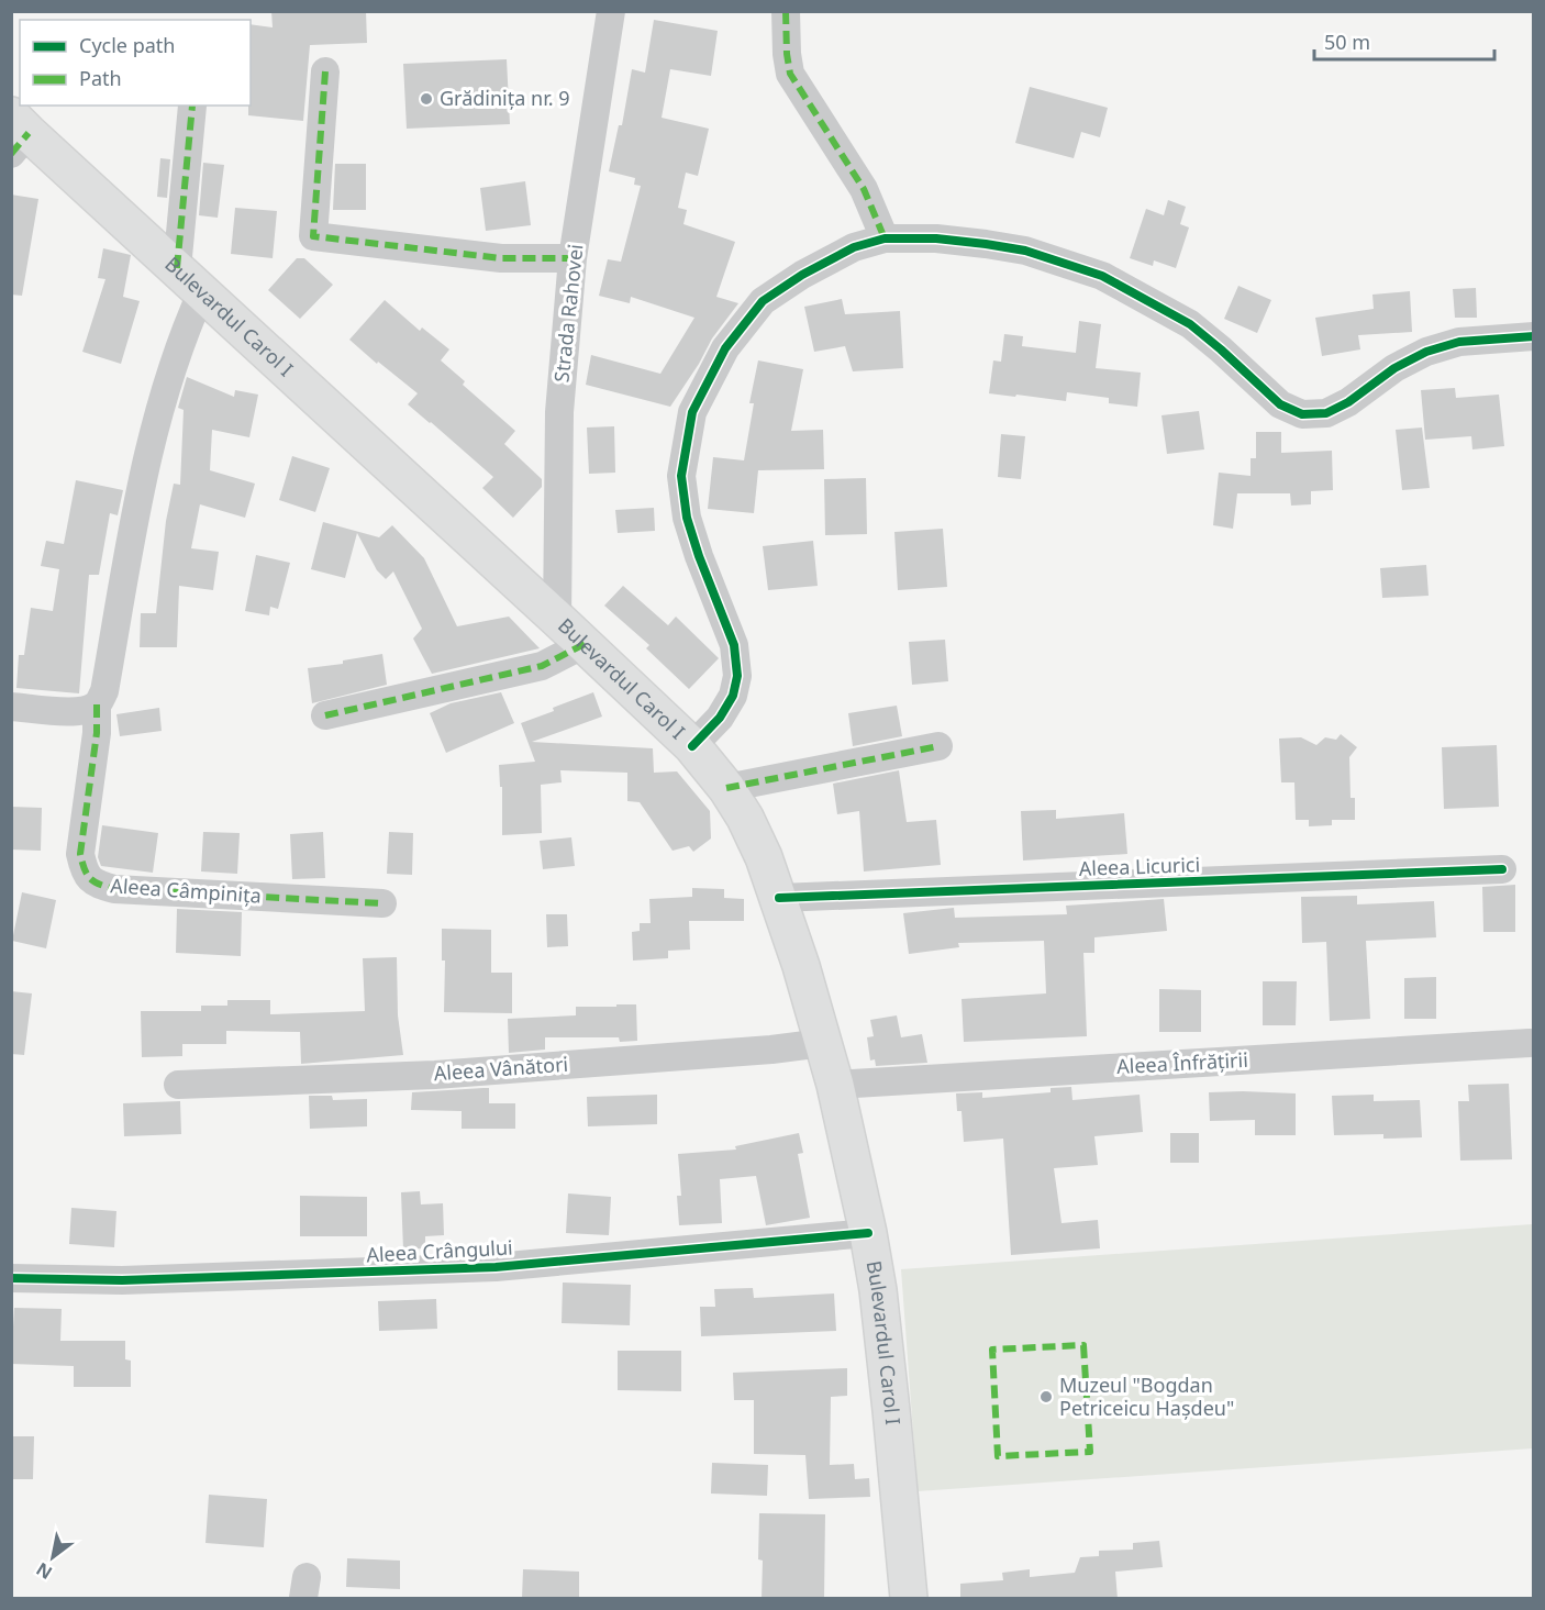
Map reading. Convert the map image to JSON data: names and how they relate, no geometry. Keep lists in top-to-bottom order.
{
  "streets": {
    "main road": ["Bulevardul Carol I"],
    "street": [
      "Strada Rahovei",
      "Aleea Licurici",
      "Aleea Câmpinița",
      "Aleea Înfrățirii",
      "Aleea Vânători",
      "Aleea Crângului"
    ]
  },
  "crossings": [
    ["Strada Rahovei", "Bulevardul Carol I"],
    ["Bulevardul Carol I", "Aleea Licurici"],
    ["Bulevardul Carol I", "Aleea Înfrățirii"],
    ["Bulevardul Carol I", "Aleea Vânători"],
    ["Bulevardul Carol I", "Aleea Crângului"]
  ],
  "places": ["Grădinița nr. 9", "Muzeul \"Bogdan Petriceicu Hașdeu\""],
  "legend": ["Cycle path", "Path"],
  "scale_bar": "50 m",
  "north": "bottom left"
}
